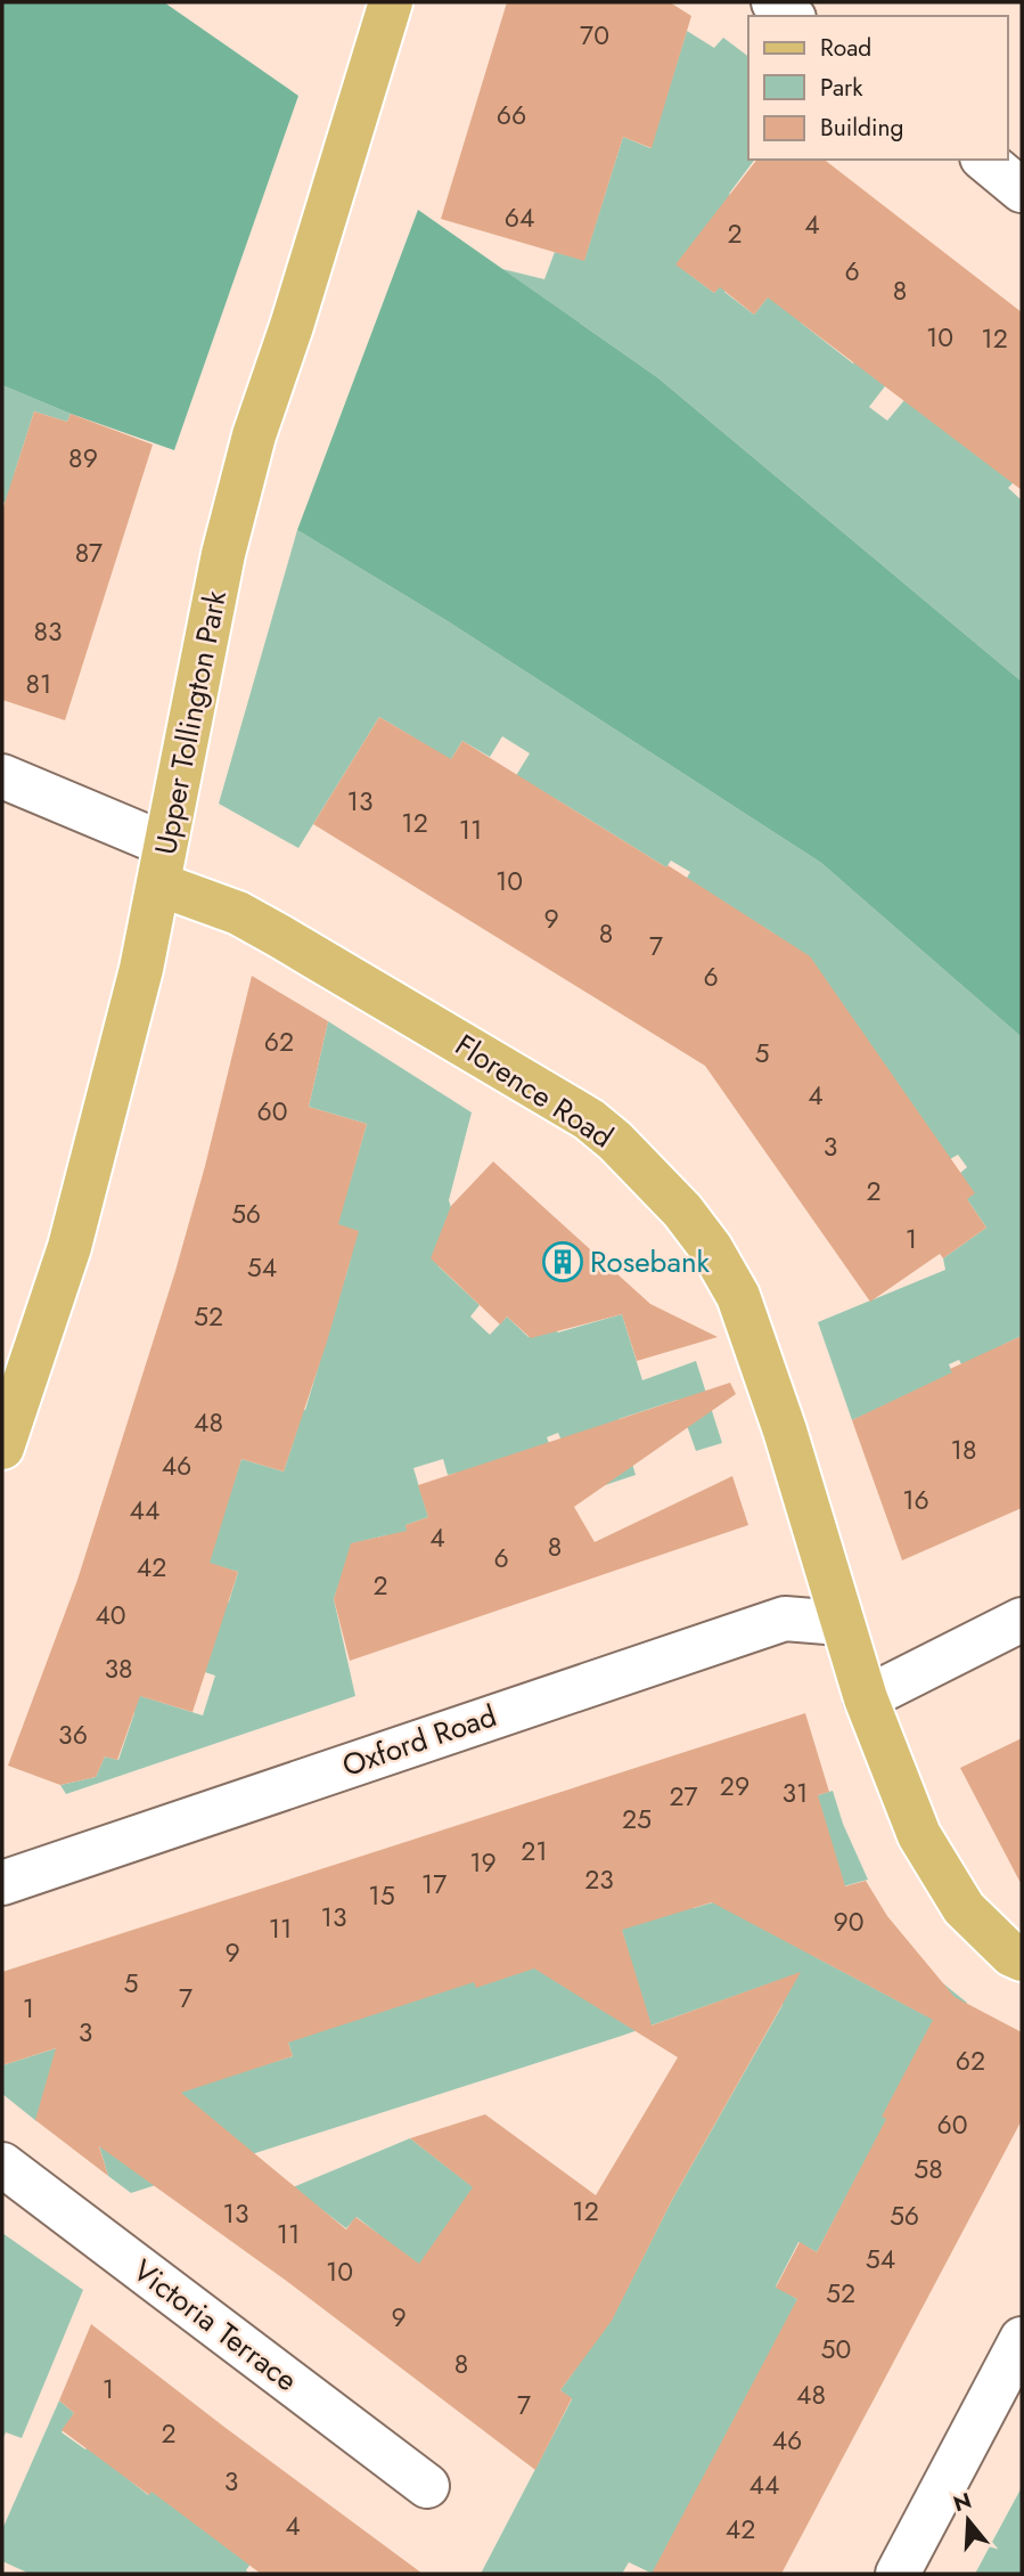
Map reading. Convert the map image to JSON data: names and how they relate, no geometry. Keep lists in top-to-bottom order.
{
  "streets": {
    "main road": ["Upper Tollington Park", "Florence Road"],
    "street": ["Oxford Road", "Victoria Terrace"]
  },
  "crossings": [
    ["Upper Tollington Park", "Florence Road"],
    ["Florence Road", "Oxford Road"]
  ],
  "places": {
    "building": ["Rosebank"]
  },
  "house_numbers": [
    "70",
    "66",
    "64",
    "4",
    "2",
    "6",
    "8",
    "10",
    "12",
    "89",
    "87",
    "83",
    "81",
    "13",
    "12",
    "11",
    "10",
    "9",
    "8",
    "7",
    "6",
    "62",
    "5",
    "4",
    "60",
    "3",
    "2",
    "56",
    "1",
    "54",
    "52",
    "48",
    "18",
    "46",
    "16",
    "44",
    "4",
    "8",
    "6",
    "42",
    "2",
    "40",
    "38",
    "36",
    "29",
    "31",
    "27",
    "25",
    "21",
    "19",
    "23",
    "17",
    "15",
    "13",
    "90",
    "11",
    "9",
    "5",
    "7",
    "1",
    "3",
    "62",
    "60",
    "58",
    "12",
    "13",
    "56",
    "11",
    "54",
    "10",
    "52",
    "9",
    "50",
    "8",
    "1",
    "48",
    "7",
    "2",
    "46",
    "3",
    "44",
    "4",
    "42"
  ],
  "legend": ["Road", "Park", "Building"],
  "north": "top"
}
